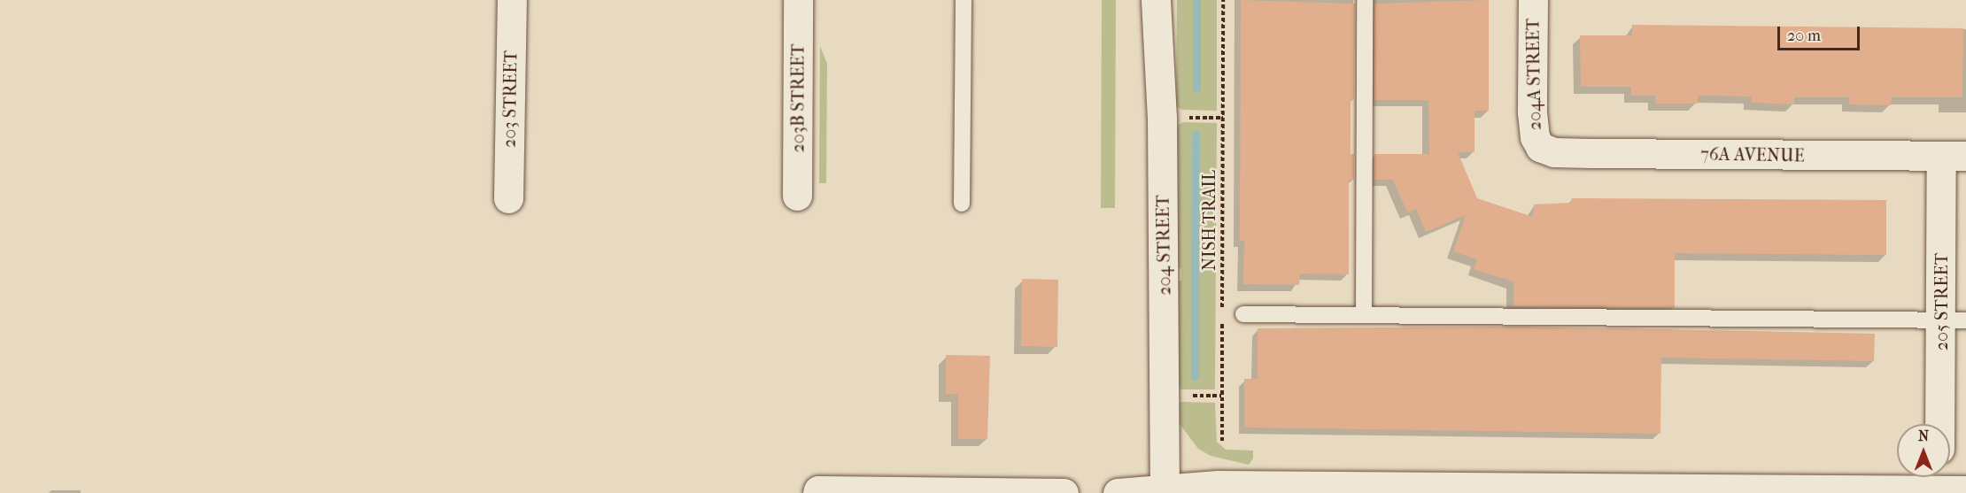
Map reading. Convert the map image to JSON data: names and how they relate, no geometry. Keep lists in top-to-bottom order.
{
  "streets": {
    "street": [
      "204A STREET",
      "203B STREET",
      "203 STREET",
      "76A AVENUE",
      "204 STREET",
      "205 STREET"
    ],
    "path": ["NISH TRAIL"]
  },
  "crossings": [
    ["204A STREET", "76A AVENUE"],
    ["76A AVENUE", "205 STREET"]
  ],
  "scale_bar": "20 m",
  "north": "top"
}
